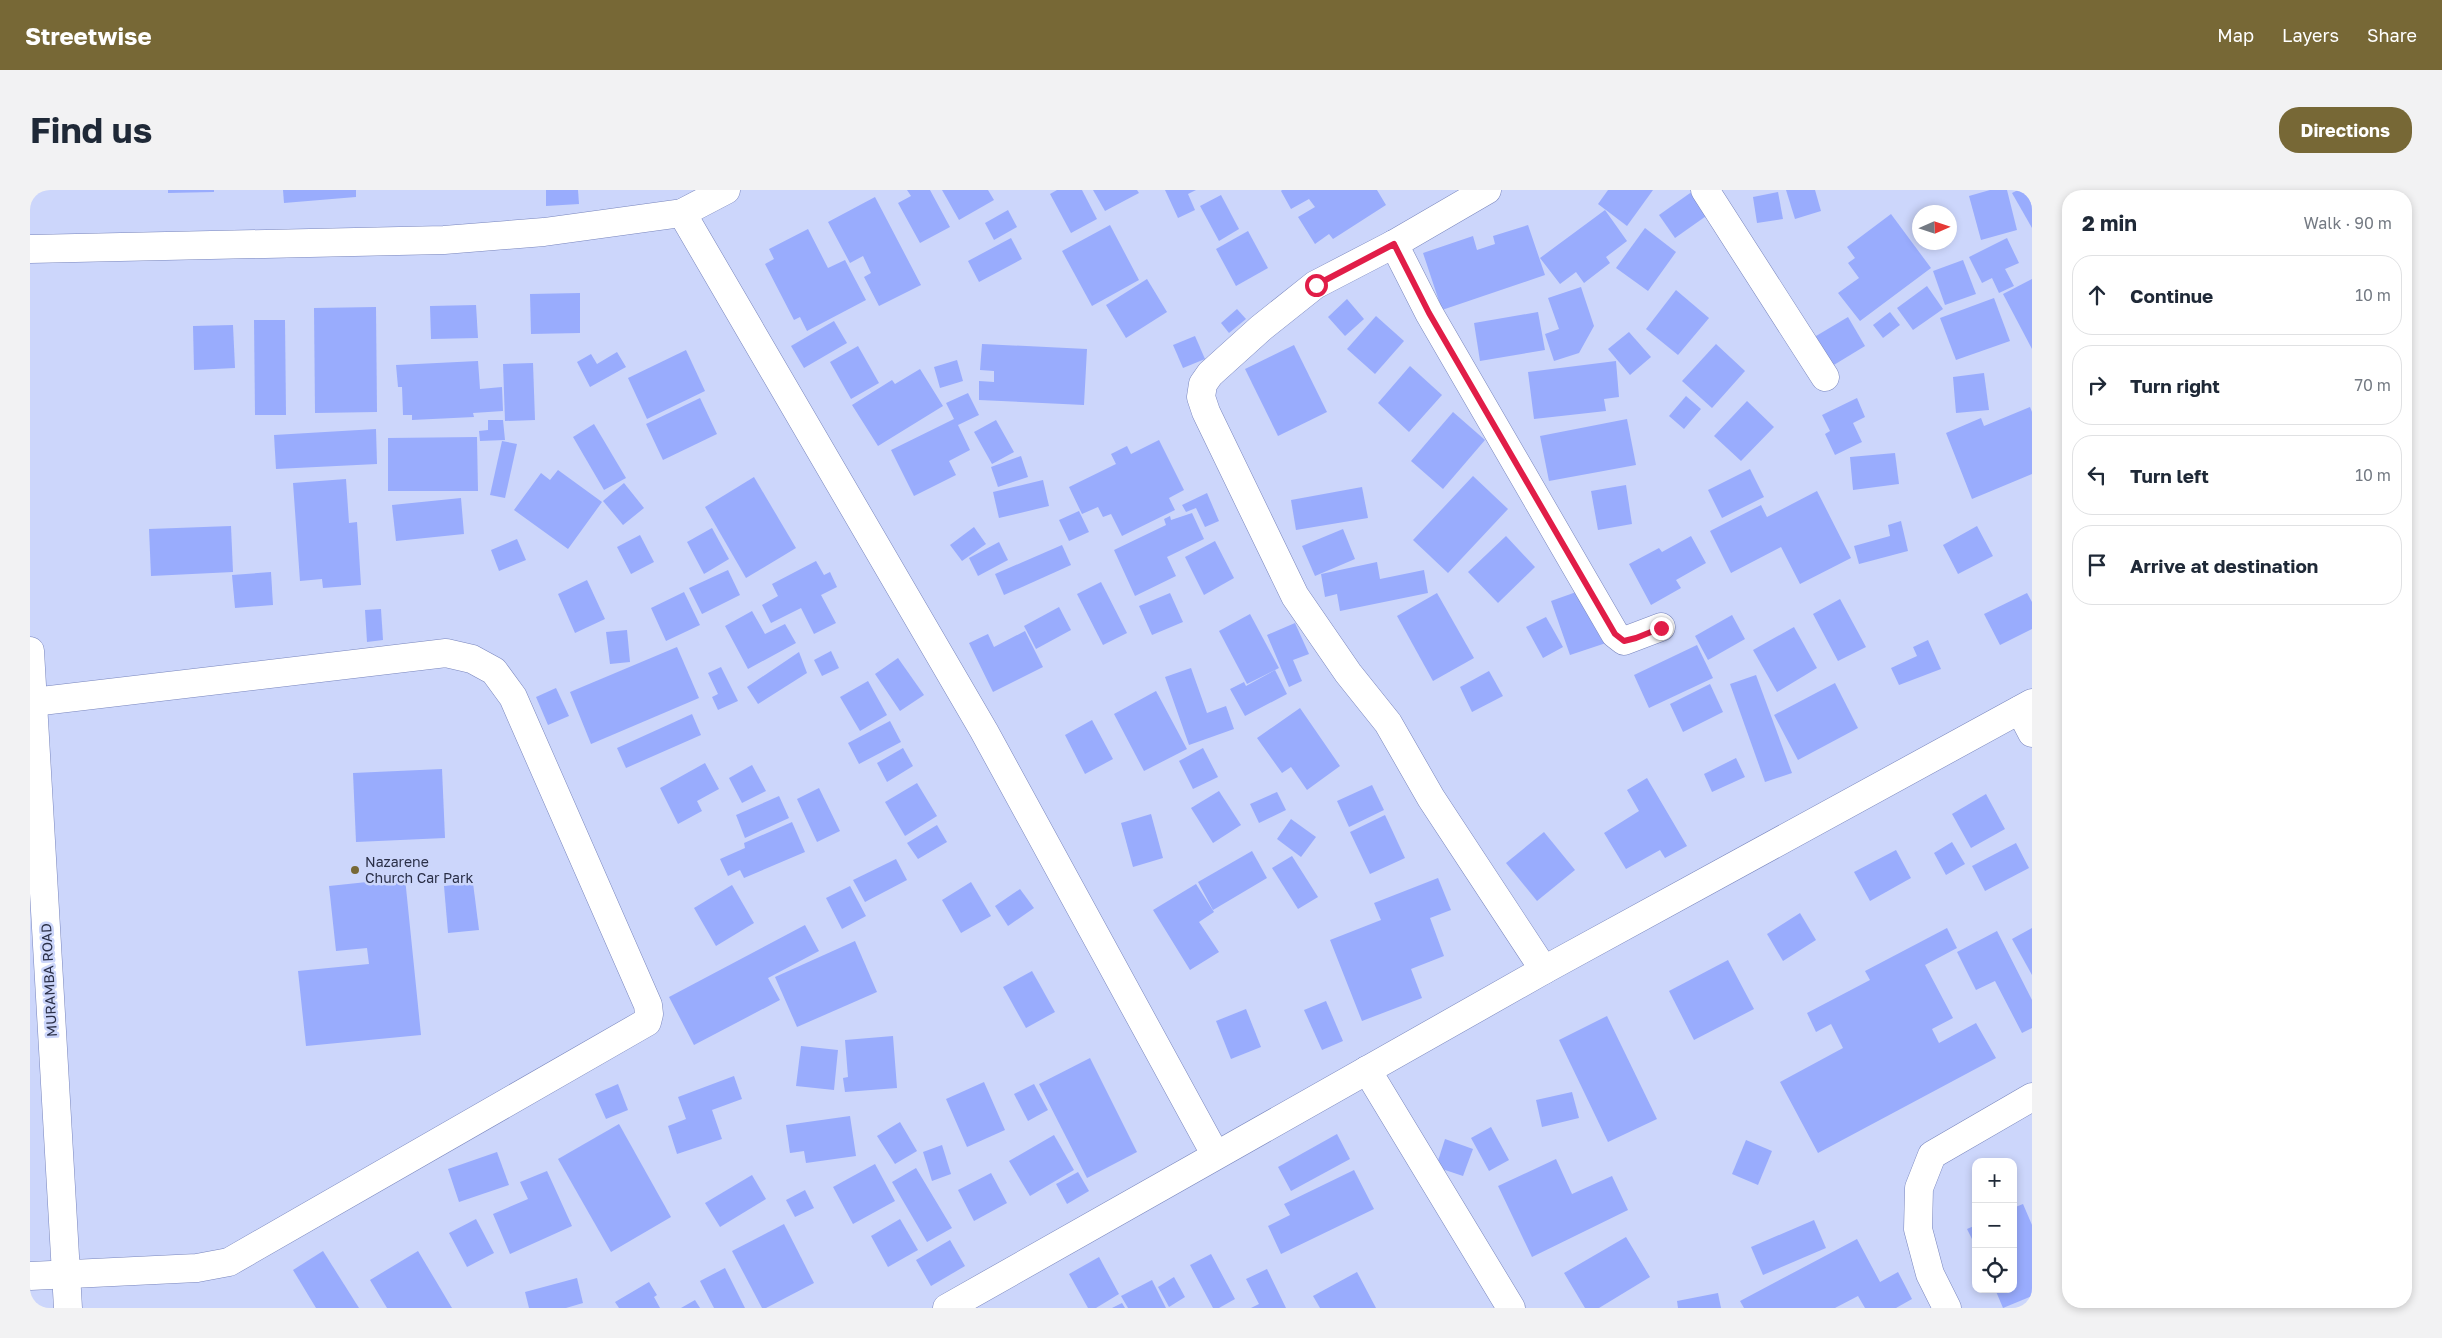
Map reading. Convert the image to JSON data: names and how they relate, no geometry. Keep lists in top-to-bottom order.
{
  "streets": {
    "street": ["MURAMBA ROAD"]
  },
  "places": ["Nazarene Church Car Park"],
  "north": "right",
  "page": {
    "header": "Streetwise",
    "nav": ["Map", "Layers", "Share"],
    "buttons": "Directions",
    "title": "Find us",
    "heading": ["2 min", "Walk · 90 m"],
    "list": [
      ["Continue", "10 m"],
      ["Turn right", "70 m"],
      ["Turn left", "10 m"],
      "Arrive at destination"
    ],
    "map_buttons": ["+", "−"]
  }
}
